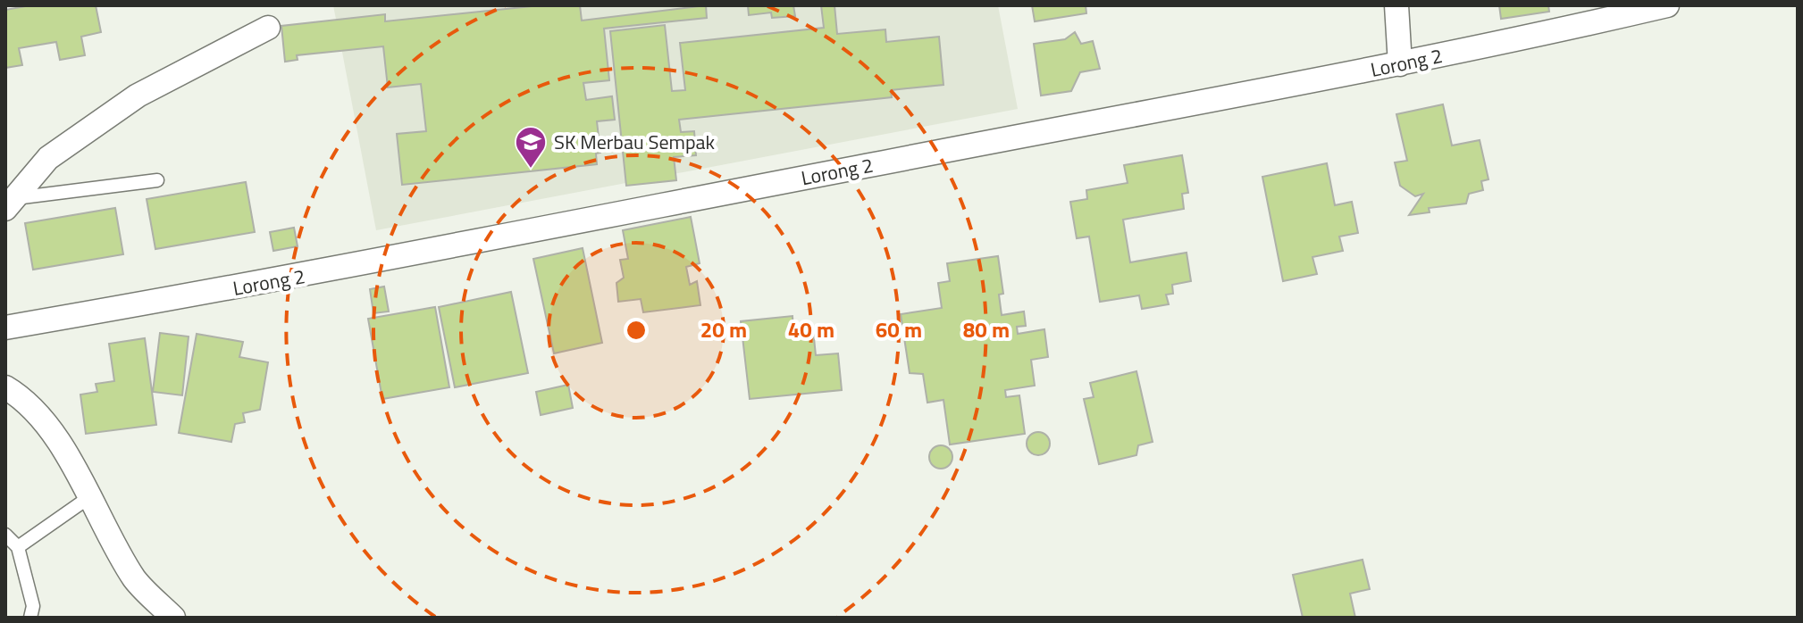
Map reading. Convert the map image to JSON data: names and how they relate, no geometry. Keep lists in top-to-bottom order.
{
  "streets": {
    "street": ["Lorong 2"]
  },
  "places": {
    "school or university": ["SK Merbau Sempak"]
  },
  "rings": [
    "20 m",
    "40 m",
    "60 m",
    "80 m"
  ]
}
